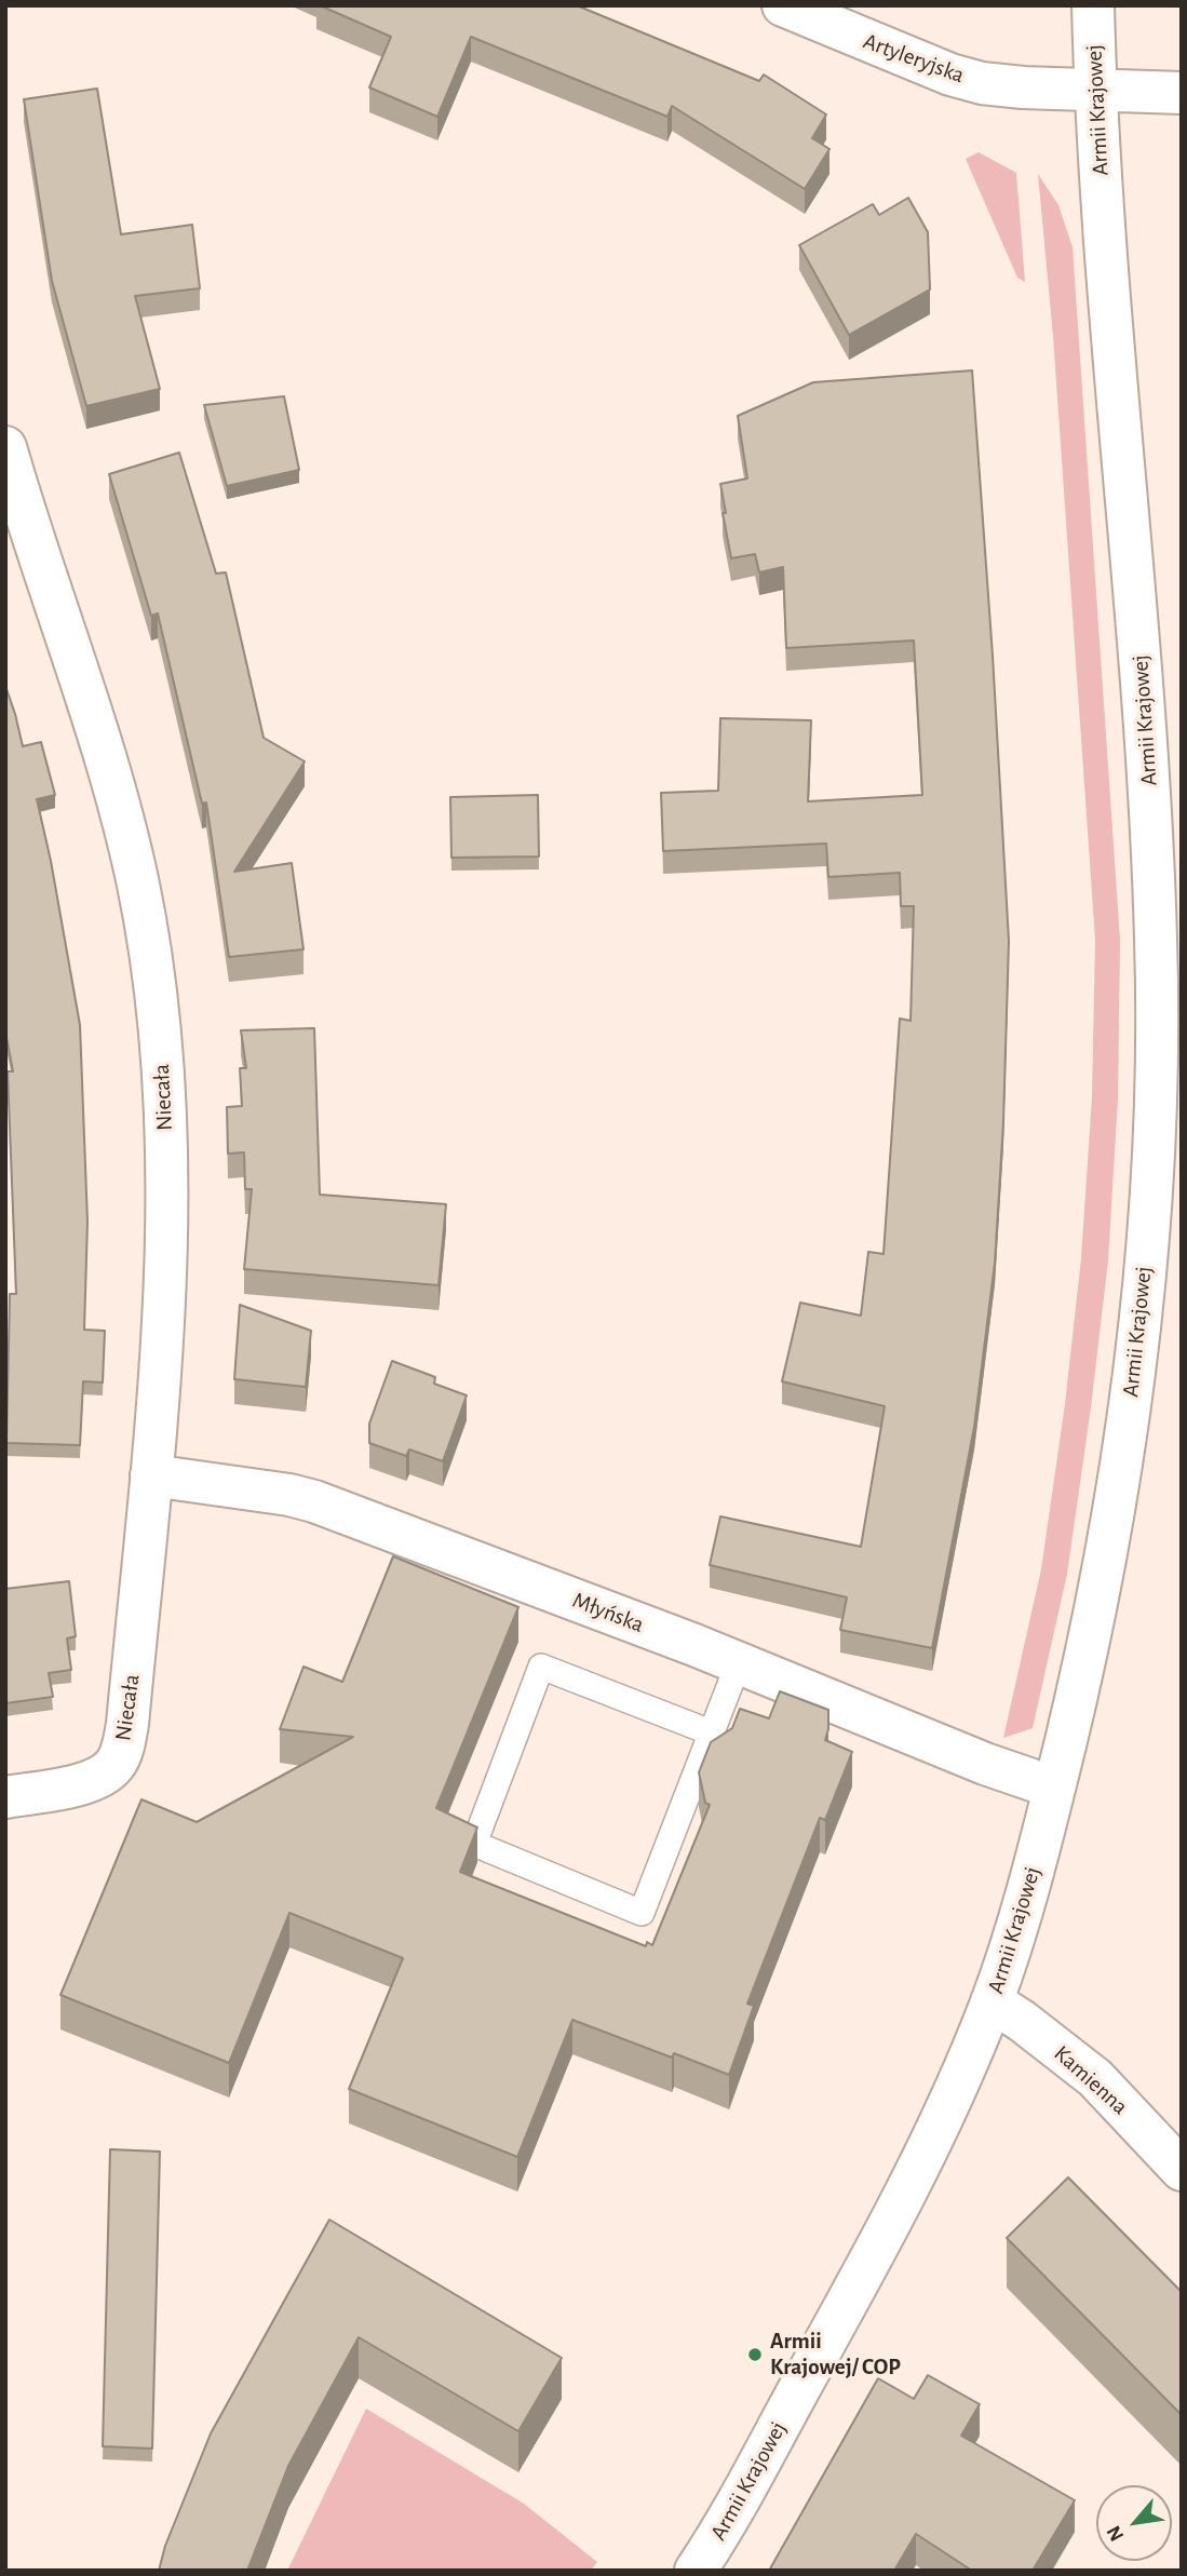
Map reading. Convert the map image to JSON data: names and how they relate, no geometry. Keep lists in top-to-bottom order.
{
  "streets": {
    "street": [
      "Artyleryjska",
      "Armii Krajowej",
      "Niecała",
      "Młyńska",
      "Kamienna"
    ]
  },
  "crossings": [
    ["Artyleryjska", "Armii Krajowej"],
    ["Armii Krajowej", "Młyńska"],
    ["Armii Krajowej", "Kamienna"],
    ["Niecała", "Młyńska"]
  ],
  "places": ["Armii Krajowej/ COP"],
  "north": "bottom left"
}
